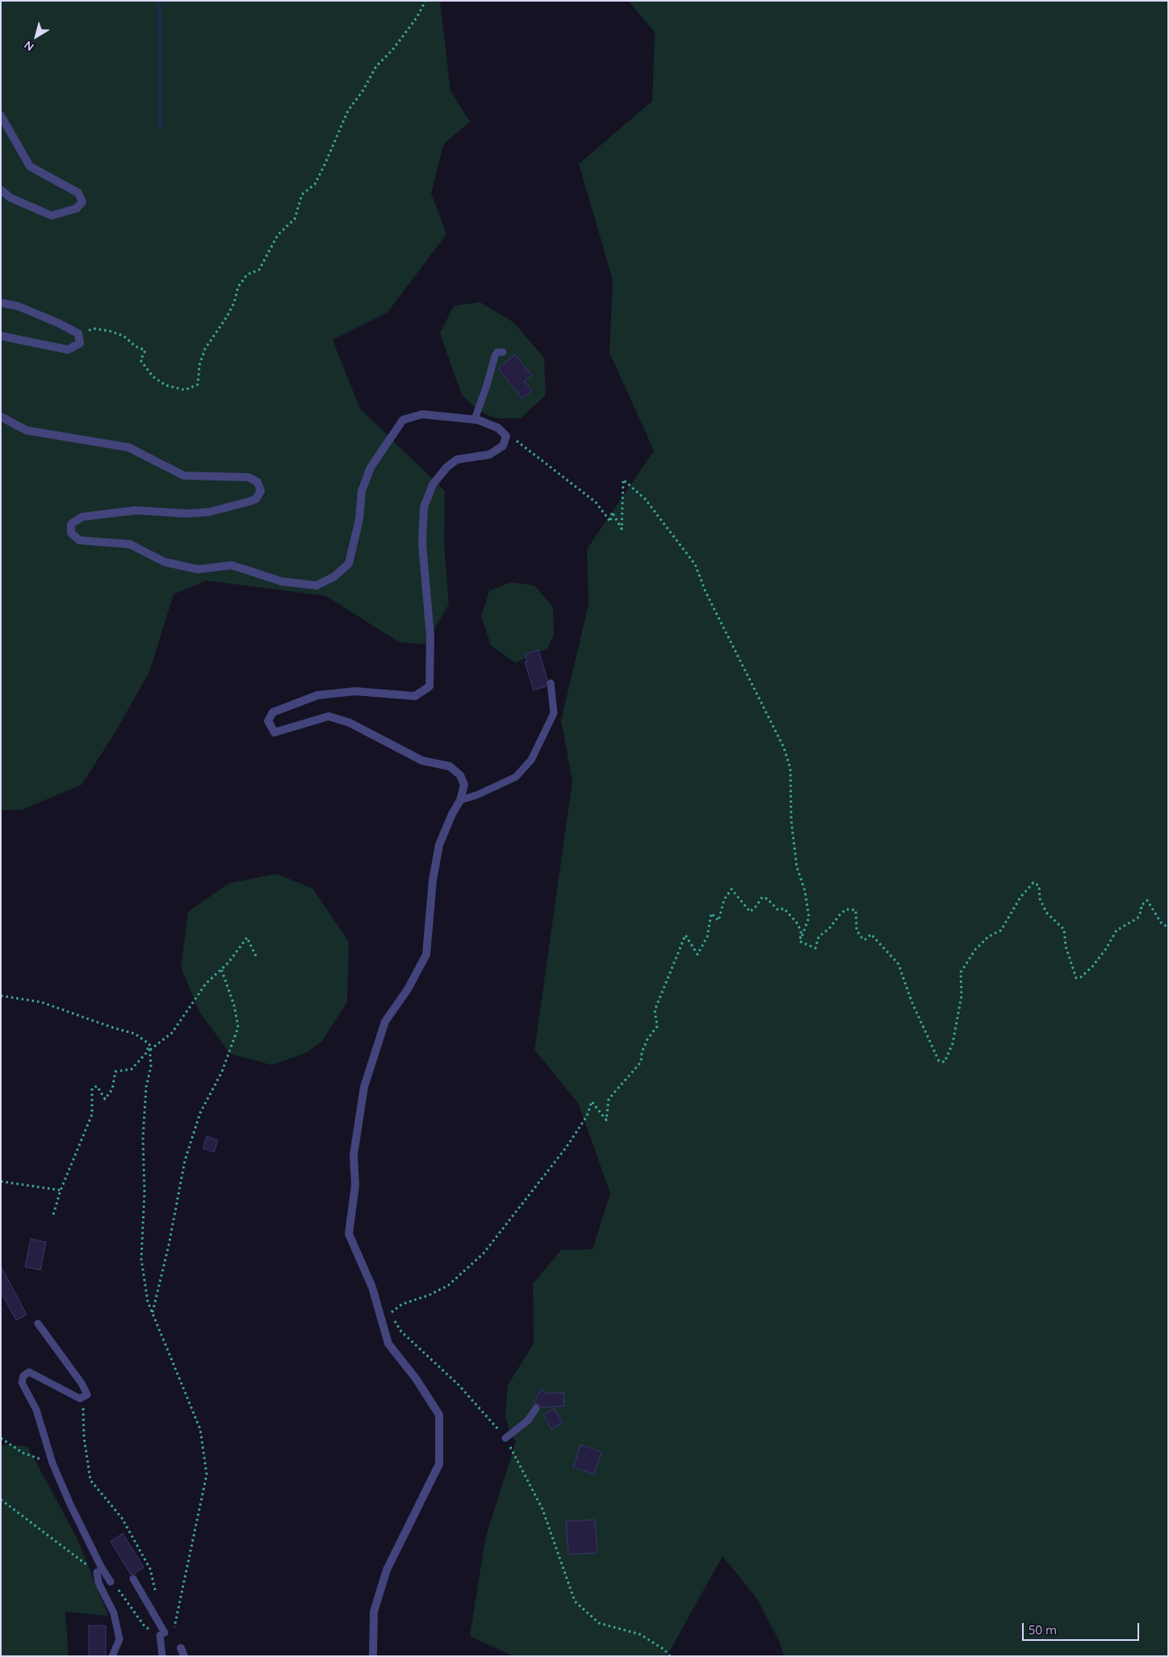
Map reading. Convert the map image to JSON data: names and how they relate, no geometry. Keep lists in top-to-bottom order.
{
  "scale_bar": "50 m",
  "north": "bottom left"
}
